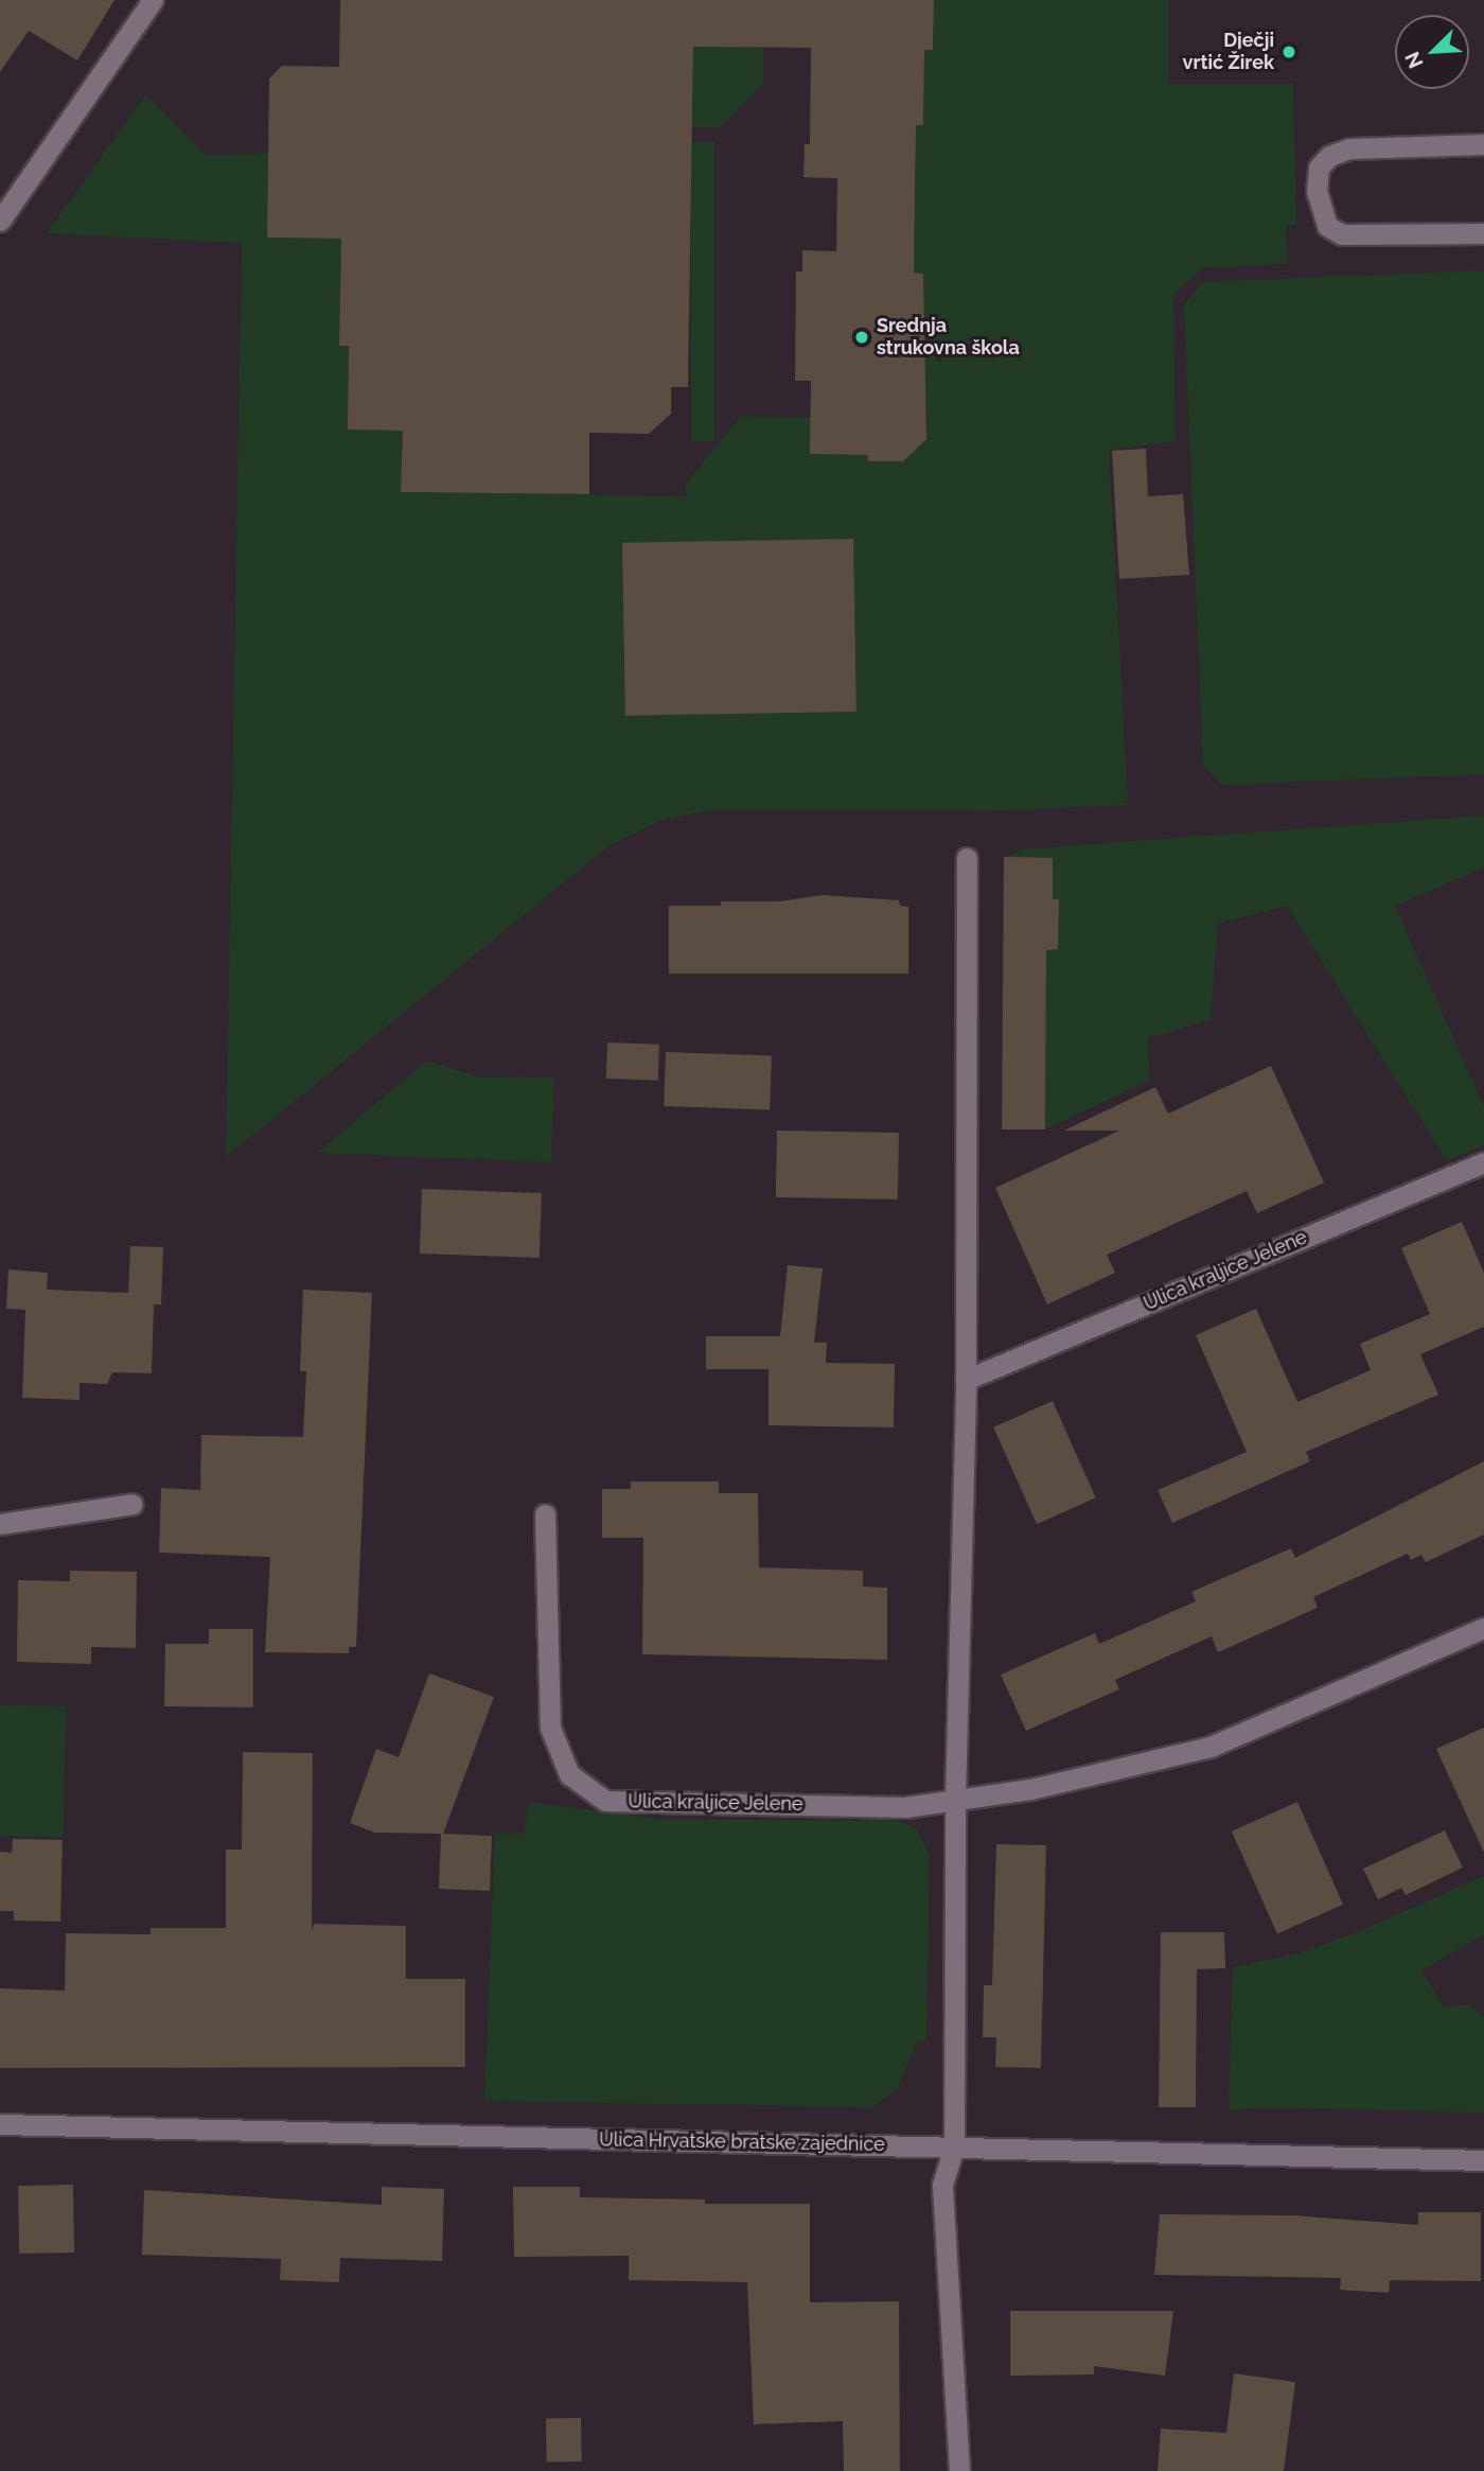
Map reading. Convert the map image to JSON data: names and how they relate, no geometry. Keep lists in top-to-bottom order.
{
  "streets": {
    "street": ["Ulica kraljice Jelene", "Ulica Hrvatske bratske zajednice"]
  },
  "places": ["Dječji vrtić Žirek", "Srednja strukovna škola"],
  "north": "bottom left"
}
